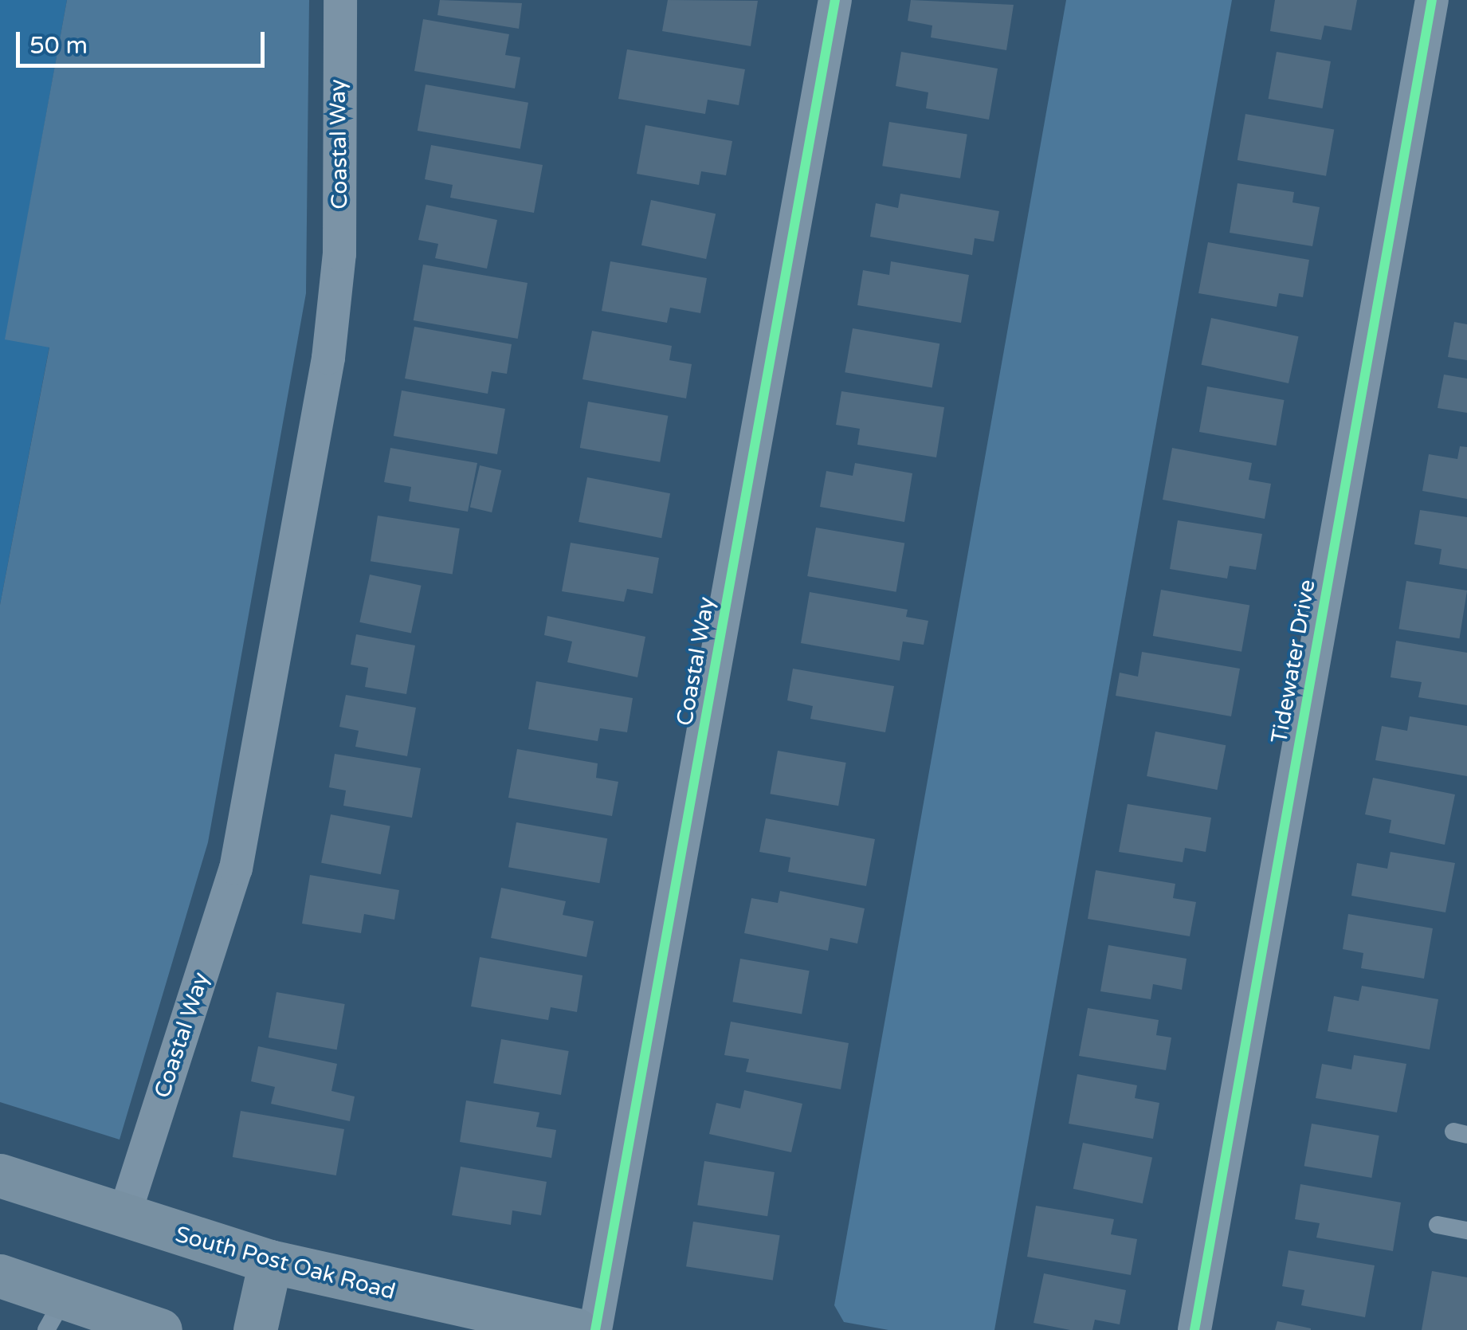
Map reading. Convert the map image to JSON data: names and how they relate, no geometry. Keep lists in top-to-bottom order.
{
  "streets": {
    "main road": ["South Post Oak Road"],
    "street": ["Coastal Way", "Tidewater Drive"]
  },
  "crossings": [
    ["Coastal Way", "South Post Oak Road"]
  ],
  "scale_bar": "50 m"
}
